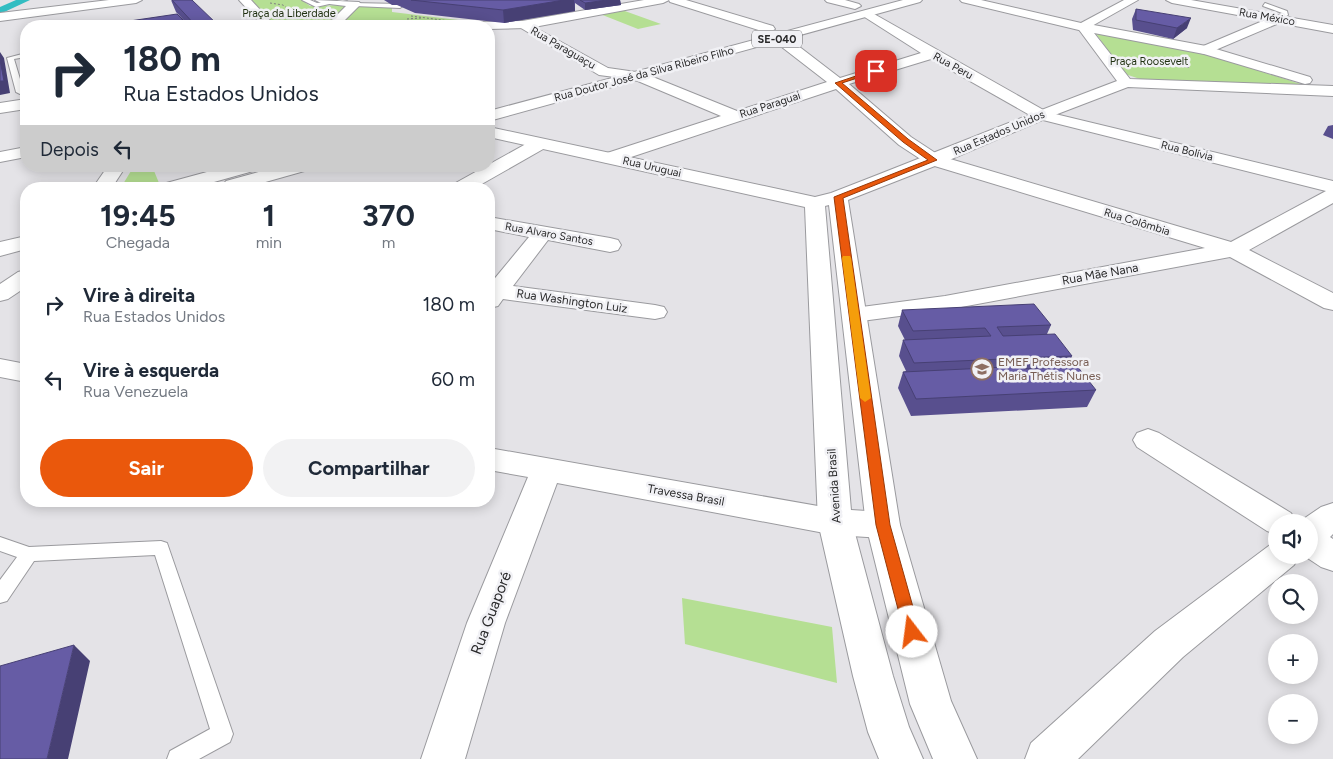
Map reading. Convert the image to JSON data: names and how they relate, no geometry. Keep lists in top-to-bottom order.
{
  "streets": {
    "street": [
      "Rua México",
      "SE-040",
      "Rua Paraguaçu",
      "Rua Peru",
      "Rua Doutor José da Silva Ribeiro Filho",
      "Rua Paraguai",
      "Rua Estados Unidos",
      "Rua Bolívia",
      "Rua Uruguai",
      "Rua Colômbia",
      "Rua Alvaro Santos",
      "Rua Mãe Nana",
      "Rua Washington Luiz",
      "Avenida Brasil",
      "Travessa Brasil",
      "Rua Guaporé"
    ]
  },
  "crossings": [
    ["Rua Paraguaçu", "Rua Doutor José da Silva Ribeiro Filho"],
    ["Rua Peru", "Rua Doutor José da Silva Ribeiro Filho"],
    ["Rua Peru", "Rua Paraguai"],
    ["Rua Peru", "Rua Estados Unidos"],
    ["Rua Peru", "Rua Bolívia"],
    ["Rua Doutor José da Silva Ribeiro Filho", "Rua Colômbia"],
    ["Rua Paraguai", "Rua Uruguai"],
    ["Rua Paraguai", "Rua Colômbia"],
    ["Rua Estados Unidos", "Rua Bolívia"],
    ["Rua Estados Unidos", "Rua Uruguai"],
    ["Rua Estados Unidos", "Rua Colômbia"],
    ["Rua Estados Unidos", "Avenida Brasil"],
    ["Rua Uruguai", "Avenida Brasil"],
    ["Rua Colômbia", "Rua Mãe Nana"],
    ["Avenida Brasil", "Travessa Brasil"],
    ["Travessa Brasil", "Rua Guaporé"]
  ],
  "parks": ["Praça da Liberdade", "Praça Roosevelt"],
  "places": {
    "school or university": ["EMEF Professora Maria Thétis Nunes"]
  },
  "page": {
    "turn": ["180 m", "Rua Estados Unidos"],
    "then": "Depois",
    "eta": [
      "19:45",
      "Chegada",
      "1",
      "min",
      "370",
      "m"
    ],
    "list": [
      {
        "name": "Vire à direita",
        "note": "Rua Estados Unidos",
        "value": "180 m"
      },
      {
        "name": "Vire à esquerda",
        "note": "Rua Venezuela",
        "value": "60 m"
      }
    ],
    "buttons": ["Sair", "Compartilhar"],
    "map_buttons": ["+", "−"]
  }
}
